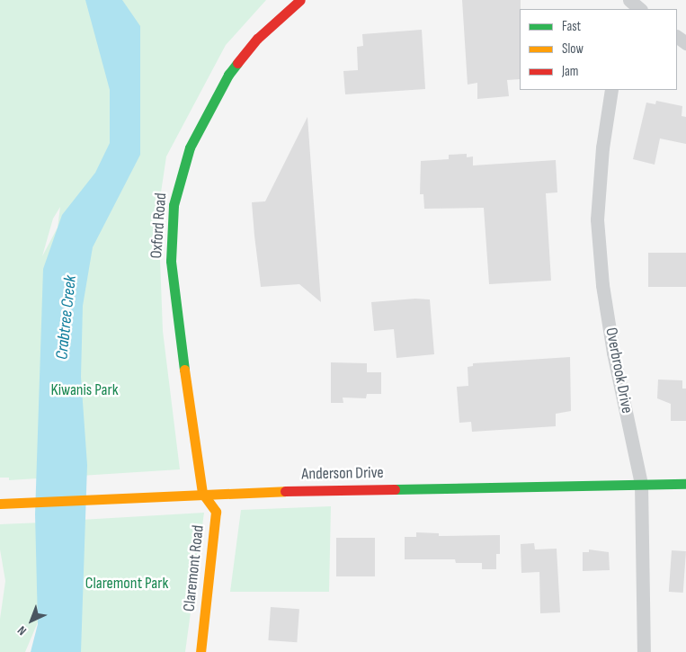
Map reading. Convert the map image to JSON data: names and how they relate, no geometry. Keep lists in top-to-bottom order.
{
  "streets": {
    "street": [
      "Oxford Road",
      "Overbrook Drive",
      "Anderson Drive",
      "Claremont Road"
    ]
  },
  "crossings": [
    ["Oxford Road", "Anderson Drive"],
    ["Oxford Road", "Claremont Road"],
    ["Overbrook Drive", "Anderson Drive"],
    ["Anderson Drive", "Claremont Road"]
  ],
  "water": ["Crabtree Creek"],
  "parks": ["Kiwanis Park", "Claremont Park"],
  "legend": ["Fast", "Slow", "Jam"],
  "north": "bottom left"
}
